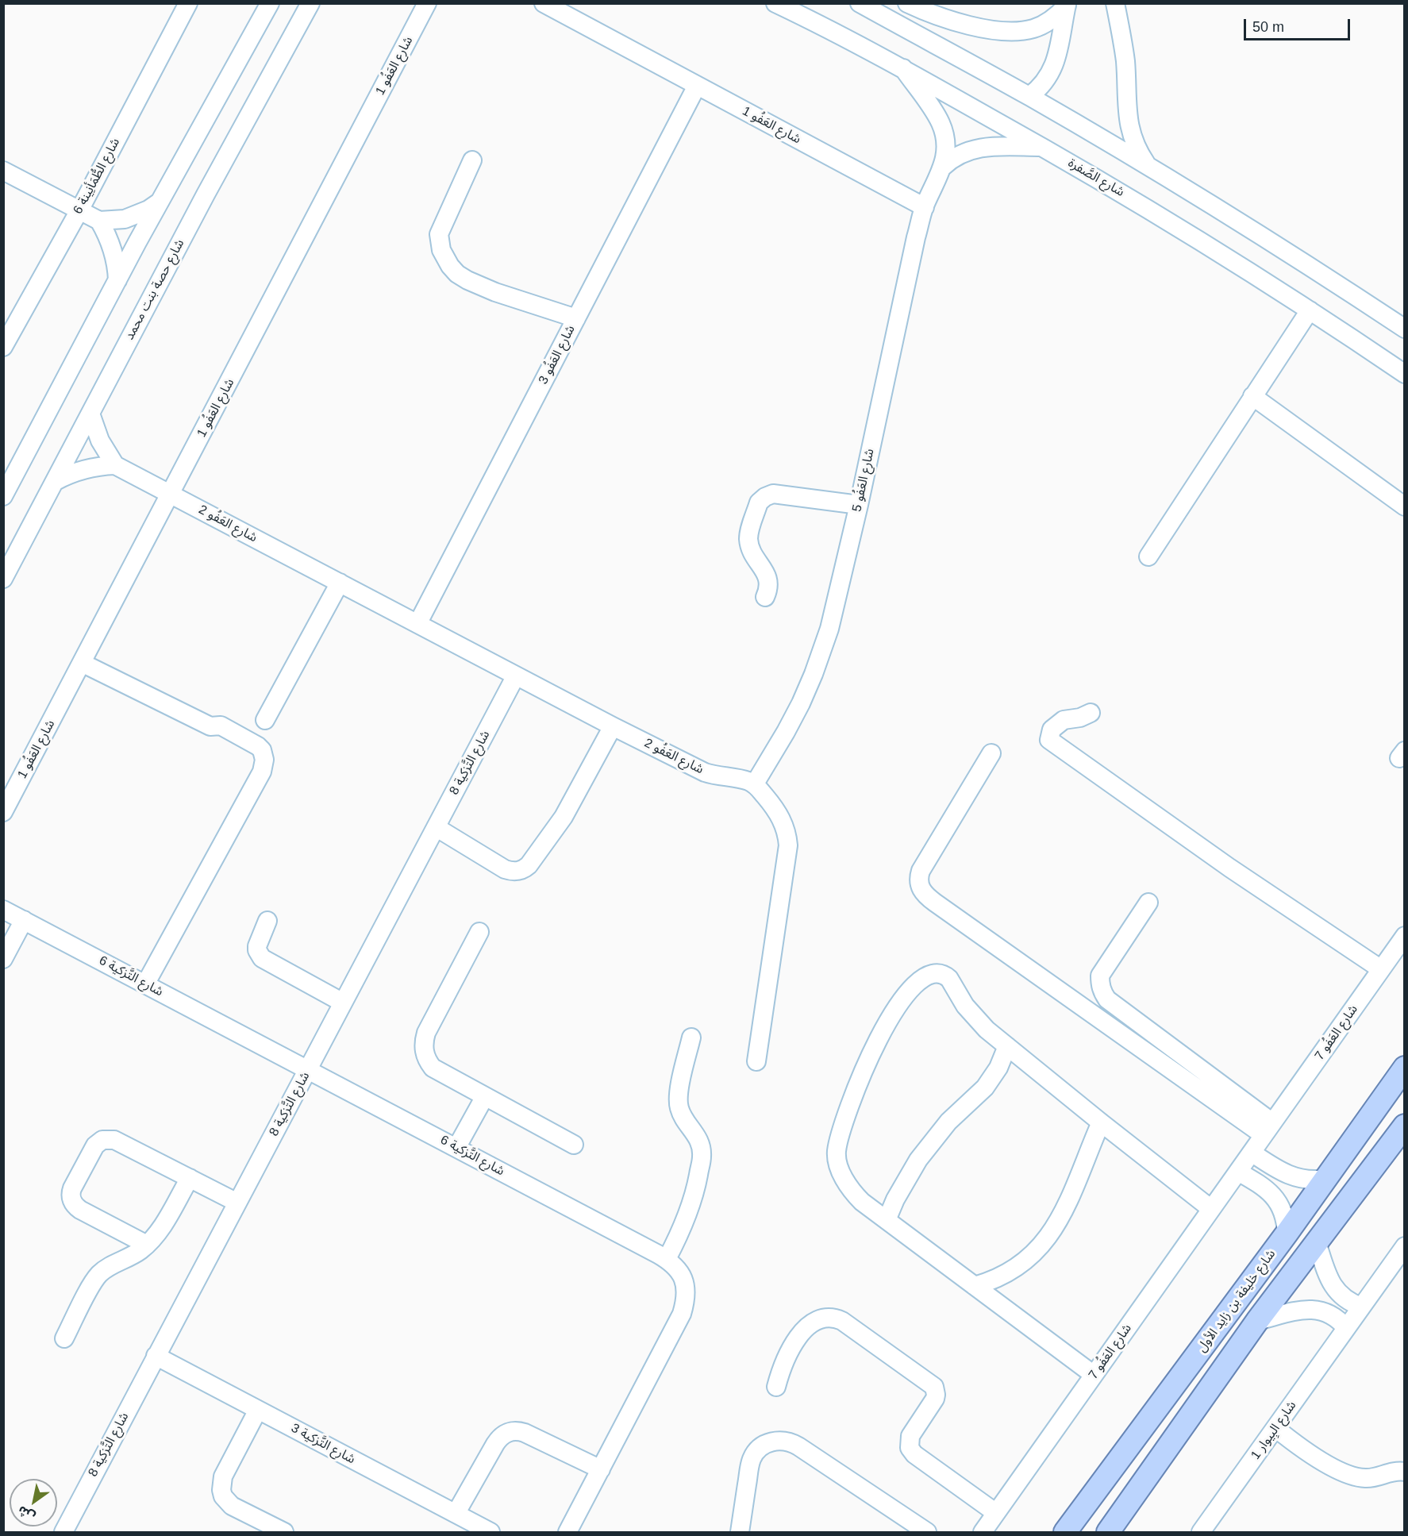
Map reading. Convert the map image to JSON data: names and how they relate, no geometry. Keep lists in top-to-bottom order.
{
  "streets": {
    "main road": ["شارع خليفة بن زايد الأول"],
    "street": [
      "شارع العَفُو 1",
      "شارع الطُّمَأنِينة 6",
      "شارع الصَّفرة",
      "شارع حصة بنت محمد",
      "شارع العَفُو 3",
      "شارع العَفُو 5",
      "شارع العَفُو 2",
      "شارع التَّزكية 8",
      "شارع التَّزكية 6",
      "شارع العَفُو 7",
      "شارع البِيوار 1",
      "شارع التَّزكية 3"
    ]
  },
  "crossings": [
    ["شارع العَفُو 1", "شارع العَفُو 3"],
    ["شارع العَفُو 1", "شارع العَفُو 5"],
    ["شارع العَفُو 1", "شارع العَفُو 2"],
    ["شارع الصَّفرة", "شارع العَفُو 5"],
    ["شارع العَفُو 3", "شارع العَفُو 2"],
    ["شارع العَفُو 5", "شارع العَفُو 2"],
    ["شارع العَفُو 2", "شارع التَّزكية 8"],
    ["شارع التَّزكية 8", "شارع التَّزكية 6"],
    ["شارع التَّزكية 8", "شارع التَّزكية 3"]
  ],
  "scale_bar": "50 m",
  "north": "bottom left"
}
